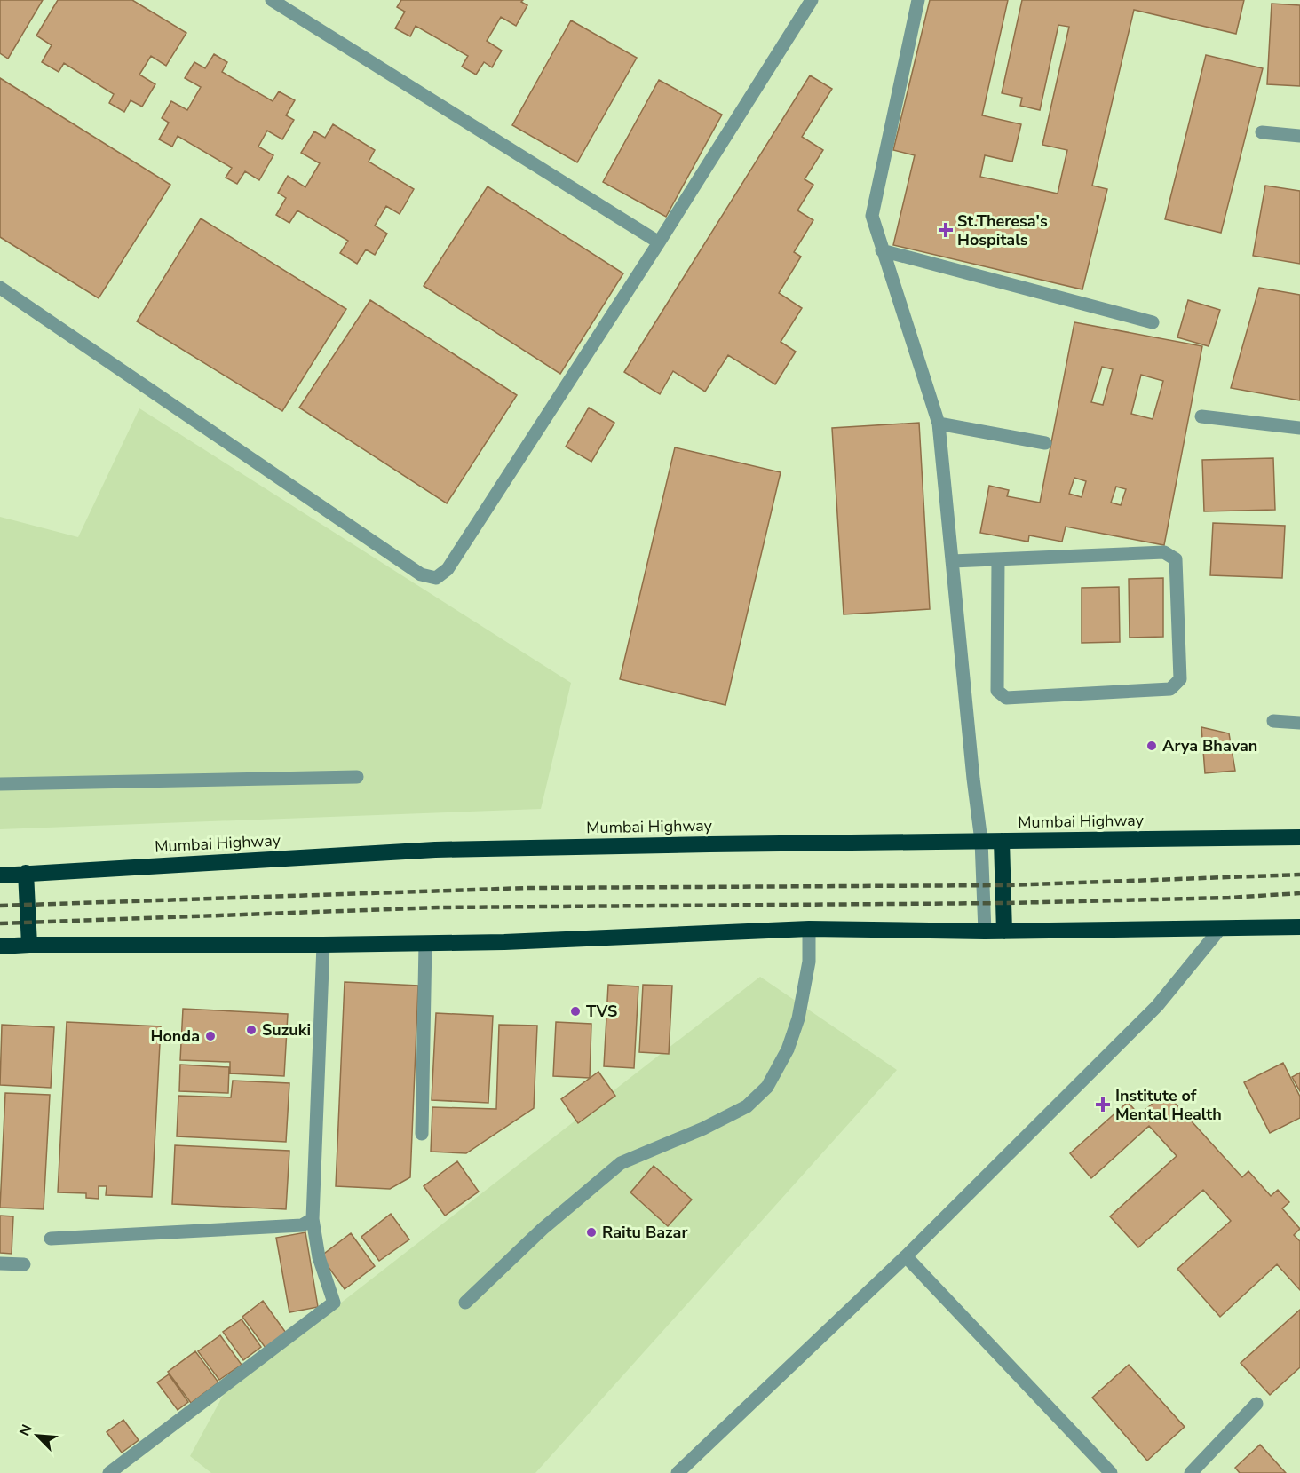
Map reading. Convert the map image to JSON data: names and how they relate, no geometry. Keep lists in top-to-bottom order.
{
  "streets": {
    "highway": ["Mumbai Highway"]
  },
  "places": {
    "health": ["St.Theresa's Hospitals", "Institute of Mental Health"],
    "other": [
      "Arya Bhavan",
      "TVS",
      "Suzuki",
      "Honda",
      "Raitu Bazar"
    ]
  },
  "north": "top left"
}
